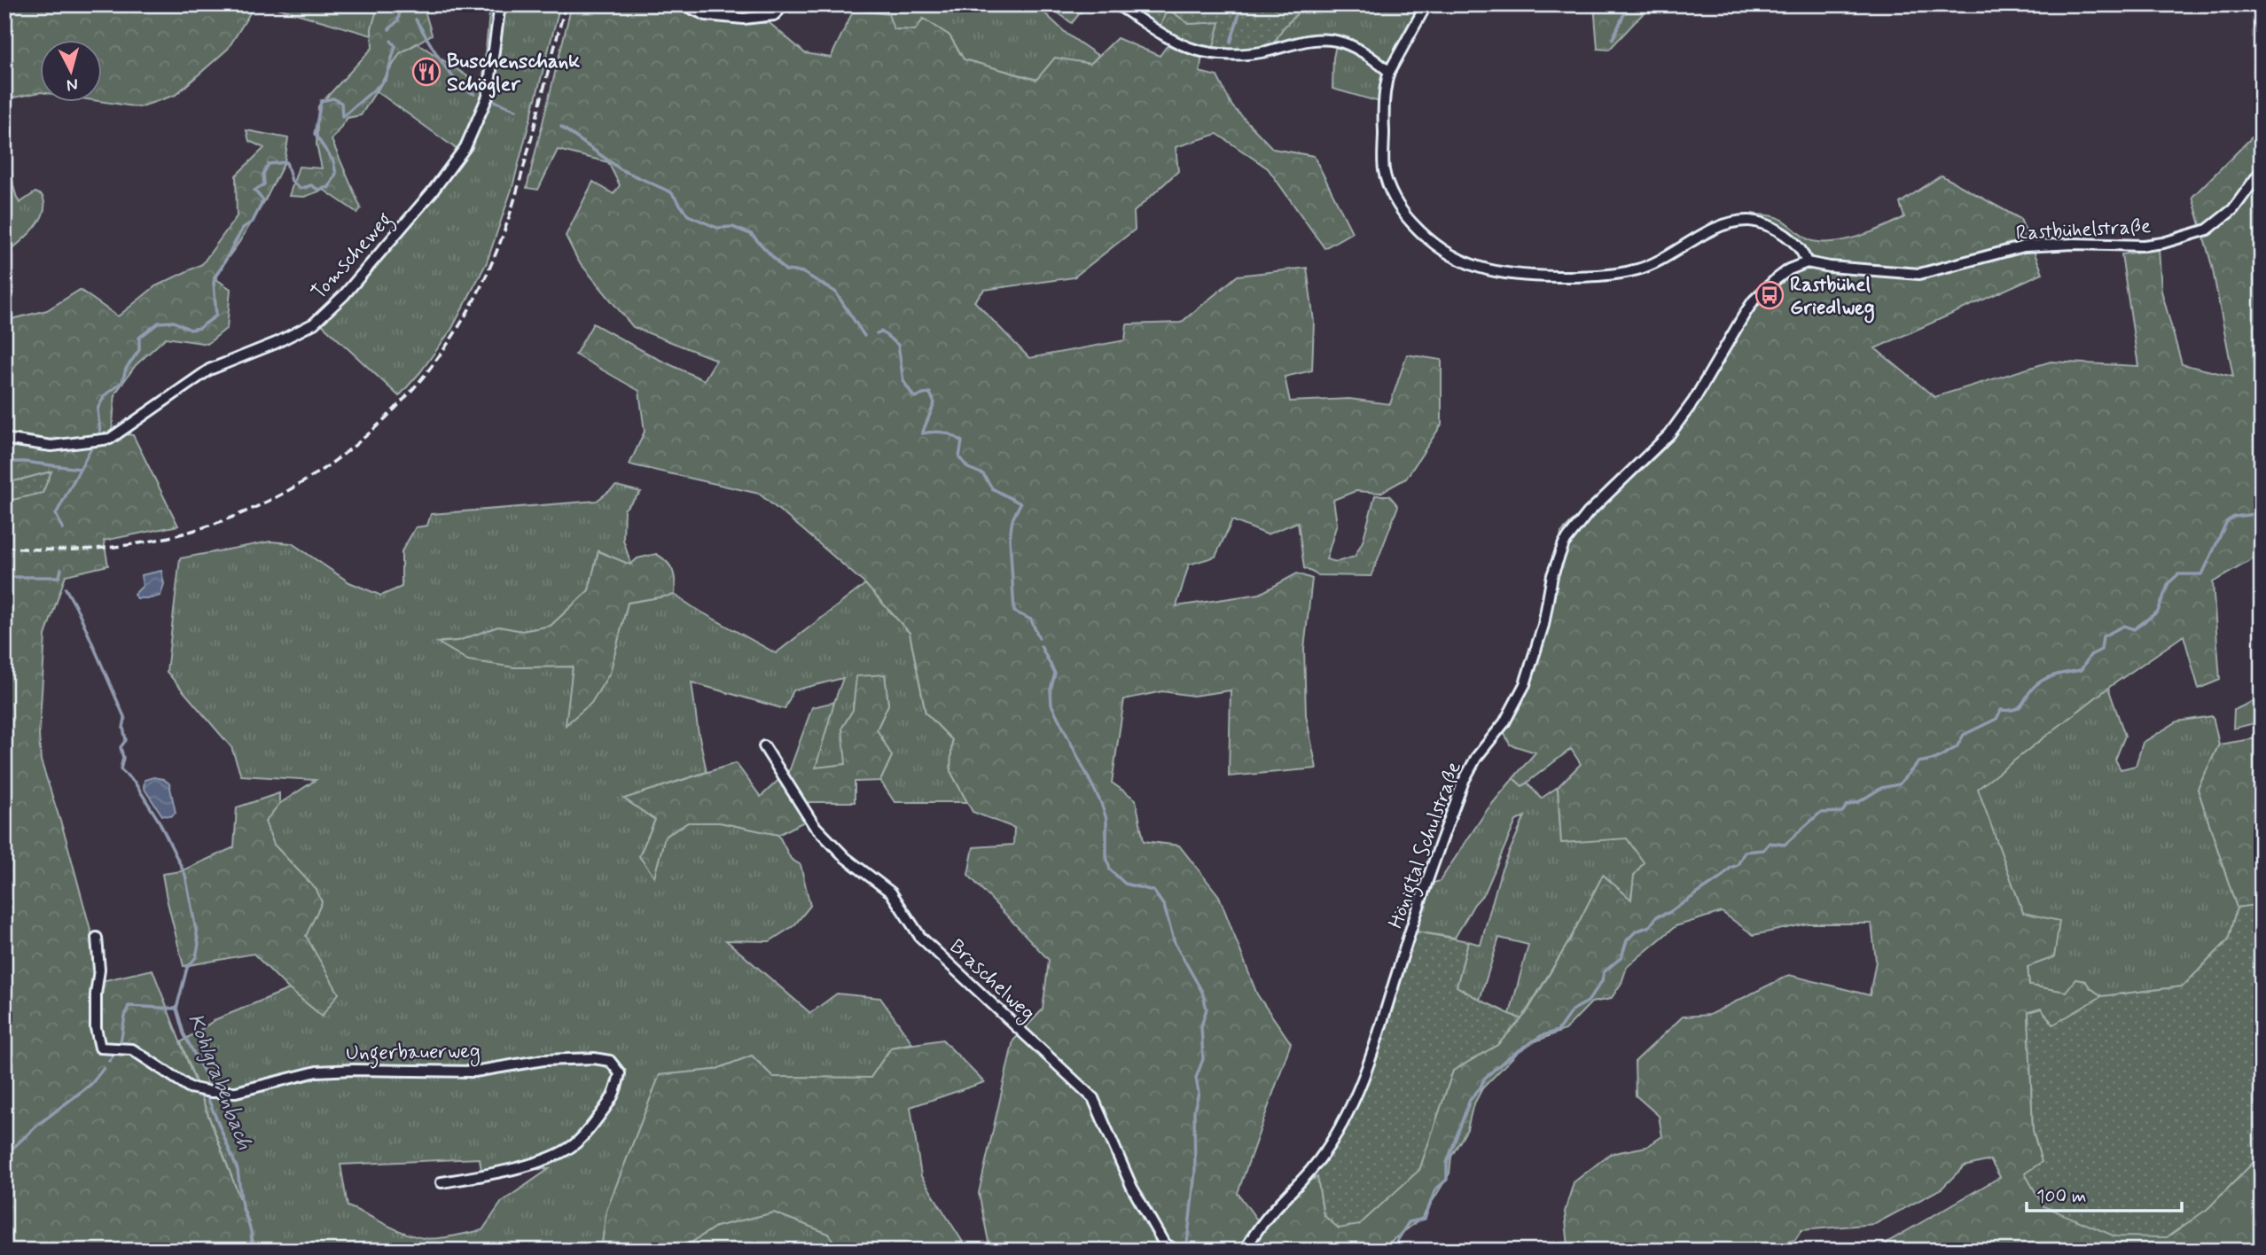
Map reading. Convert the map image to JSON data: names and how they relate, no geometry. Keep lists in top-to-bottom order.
{
  "streets": {
    "street": [
      "Rastbühelstraße",
      "Tomscheweg",
      "Hönigtal Schulstraße",
      "Braschelweg",
      "Ungerbauerweg"
    ]
  },
  "crossings": [
    ["Rastbühelstraße", "Hönigtal Schulstraße"]
  ],
  "water": ["Kohlgrabenbach"],
  "places": {
    "restaurant": ["Buschenschank Schögler"],
    "bus stop": ["Rastbühel Griedlweg"]
  },
  "scale_bar": "100 m",
  "north": "bottom"
}
